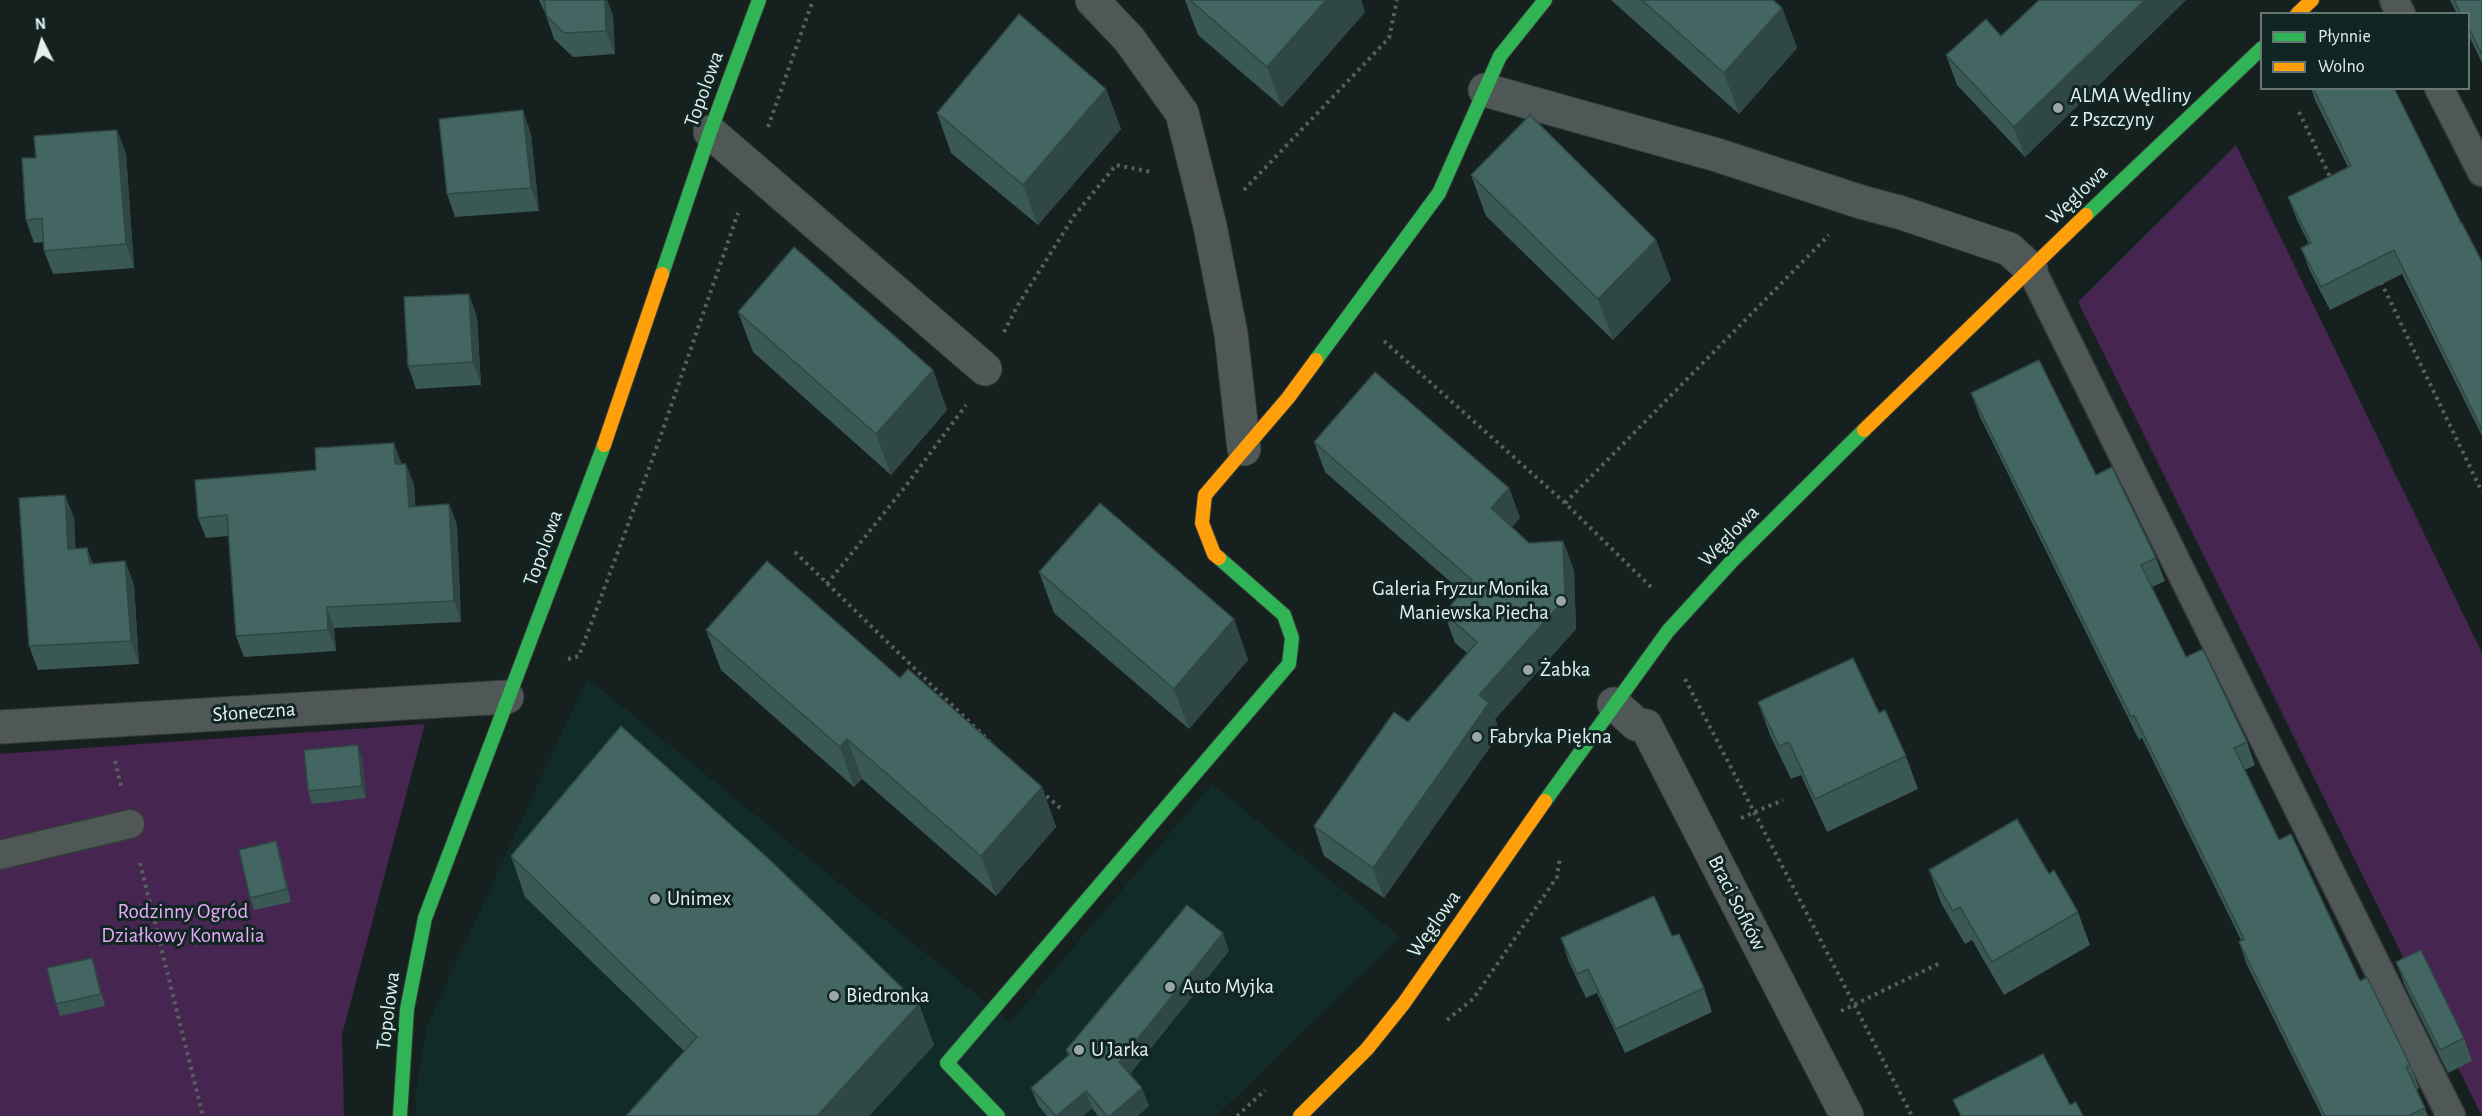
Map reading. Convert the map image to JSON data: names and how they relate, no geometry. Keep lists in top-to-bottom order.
{
  "streets": {
    "street": [
      "Topolowa",
      "Węglowa",
      "Słoneczna",
      "Braci Sofków"
    ]
  },
  "crossings": [
    ["Topolowa", "Słoneczna"]
  ],
  "parks": ["Rodzinny Ogród Działkowy Konwalia"],
  "places": [
    "ALMA Wędliny z Pszczyny",
    "Galeria Fryzur Monika Maniewska Piecha",
    "Żabka",
    "Fabryka Piękna",
    "Unimex",
    "Auto Myjka",
    "Biedronka",
    "U Jarka"
  ],
  "legend": ["Płynnie", "Wolno"],
  "north": "top"
}
